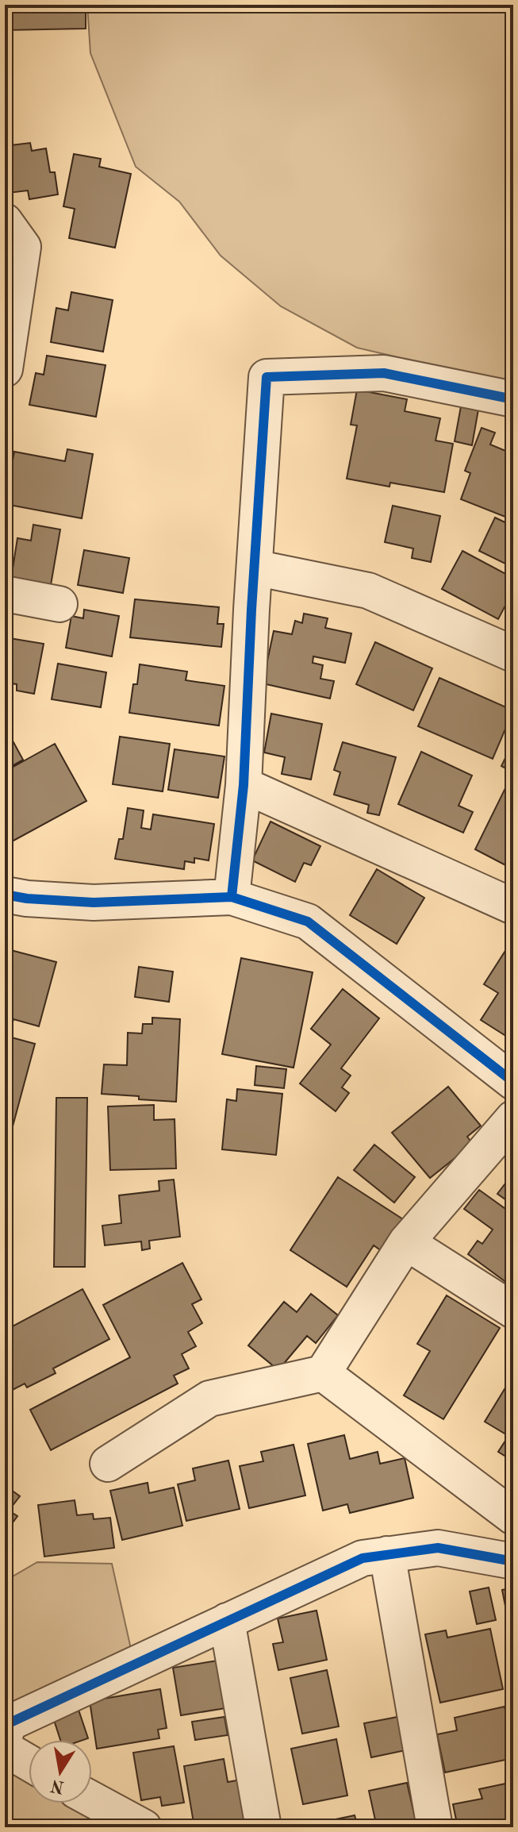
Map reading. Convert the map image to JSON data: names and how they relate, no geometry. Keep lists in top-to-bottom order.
{
  "north": "bottom"
}
